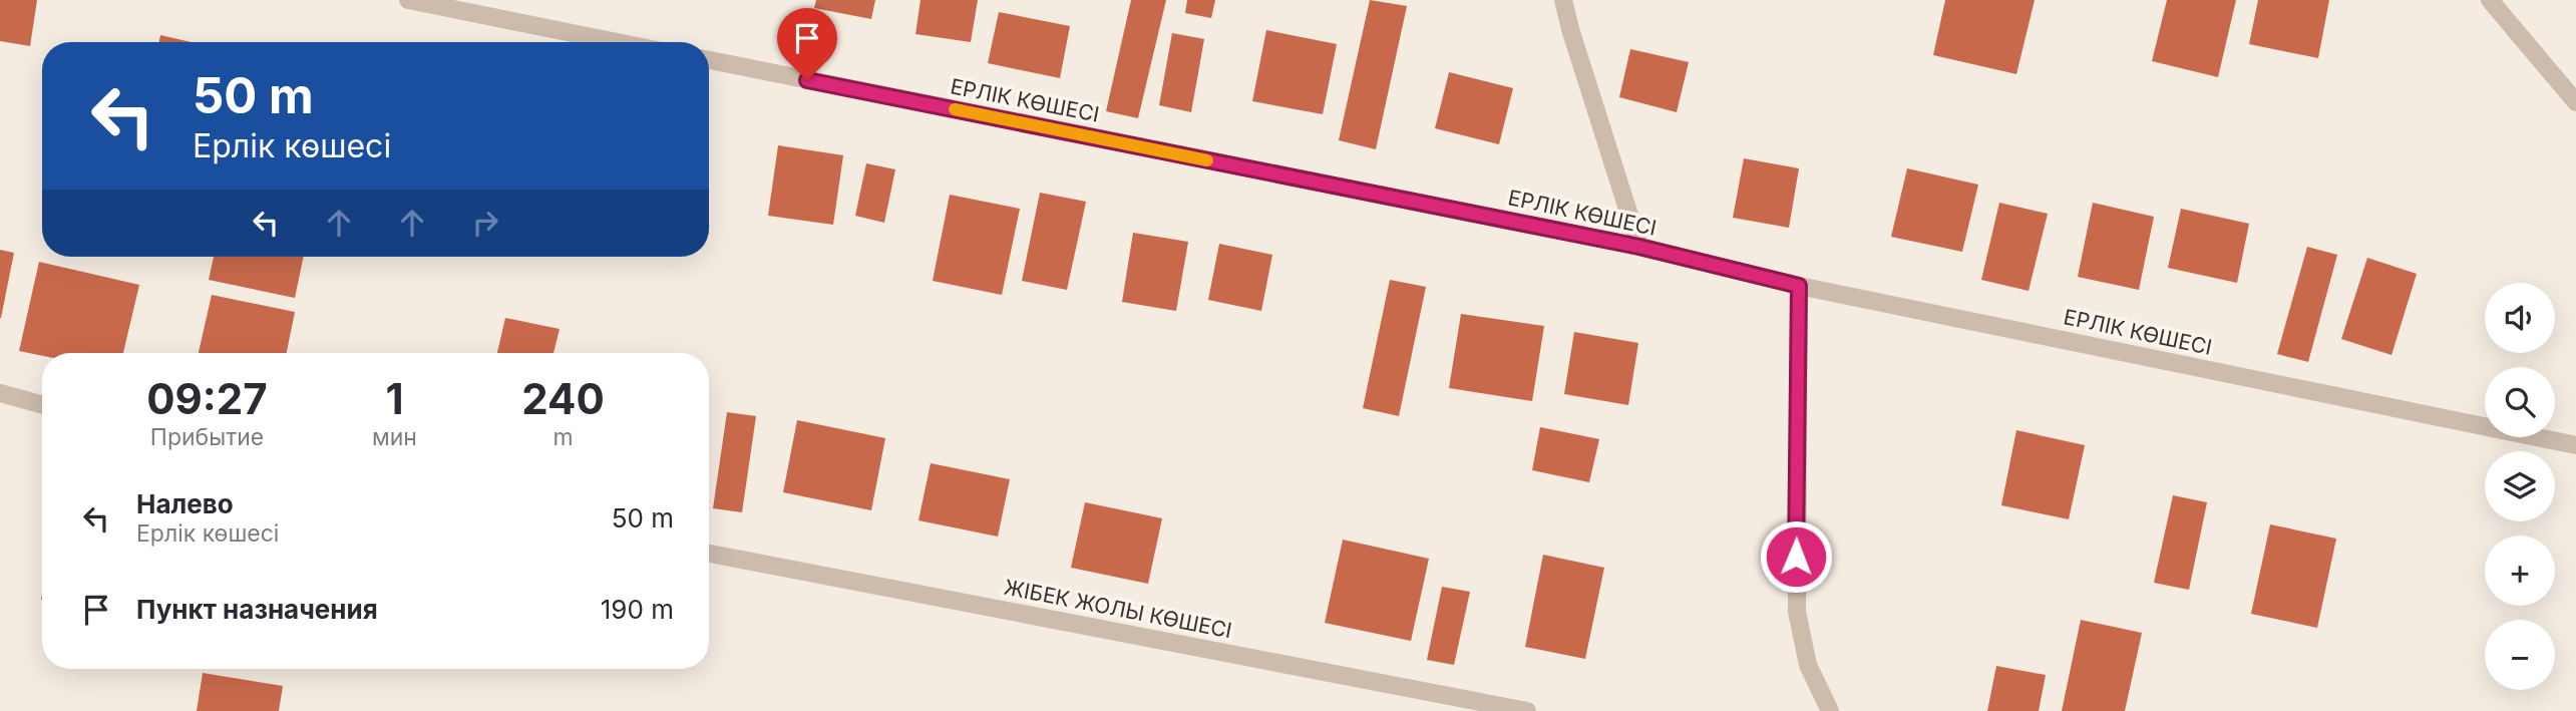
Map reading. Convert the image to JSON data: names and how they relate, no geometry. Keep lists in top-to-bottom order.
{
  "streets": {
    "street": ["ЕРЛІК КӨШЕСІ", "ЖІБЕК ЖОЛЫ КӨШЕСІ"]
  },
  "page": {
    "turn": ["50 m", "Ерлік көшесі"],
    "map_buttons": ["+", "−"],
    "eta": [
      "09:27",
      "Прибытие",
      "1",
      "мин",
      "240",
      "m"
    ],
    "list": [
      {
        "name": "Налево",
        "note": "Ерлік көшесі",
        "value": "50 m"
      },
      {
        "name": "Пункт назначения",
        "value": "190 m"
      }
    ]
  }
}
